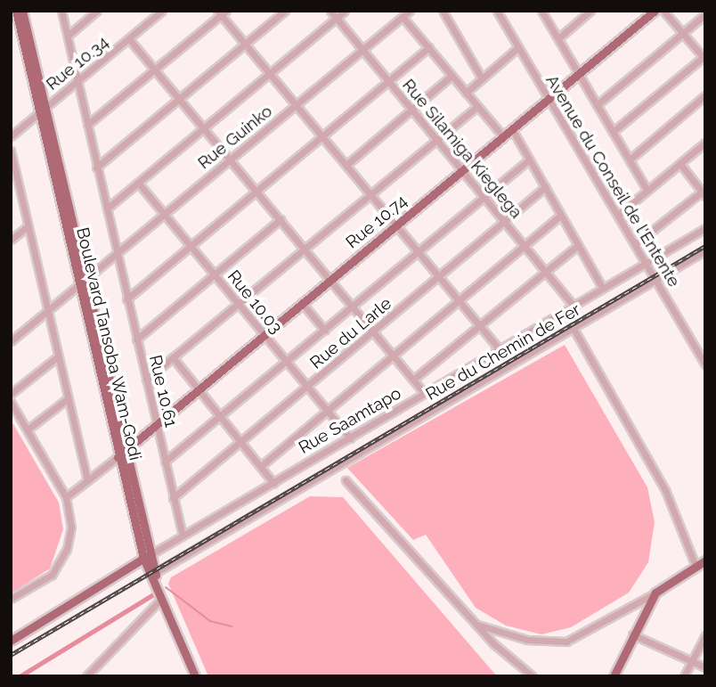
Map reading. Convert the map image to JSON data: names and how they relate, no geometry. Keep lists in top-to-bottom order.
{
  "streets": {
    "main road": ["Rue 10.74", "Boulevard Tansoba Wam-Godi", "Rue Saamtapo"],
    "street": [
      "Rue 10.34",
      "Rue Guinko",
      "Rue Silamiga Kieglega",
      "Avenue du Conseil de l'Entente",
      "Rue 10.03",
      "Rue du Larle",
      "Rue du Chemin de Fer",
      "Rue 10.61"
    ]
  },
  "crossings": [
    ["Rue 10.34", "Boulevard Tansoba Wam-Godi"],
    ["Rue 10.34", "Rue 10.61"],
    ["Rue Guinko", "Rue Silamiga Kieglega"],
    ["Rue Guinko", "Rue 10.03"],
    ["Rue Guinko", "Boulevard Tansoba Wam-Godi"],
    ["Rue Guinko", "Rue 10.61"],
    ["Rue Silamiga Kieglega", "Rue 10.74"],
    ["Rue Silamiga Kieglega", "Rue du Larle"],
    ["Rue Silamiga Kieglega", "Rue Saamtapo"],
    ["Avenue du Conseil de l'Entente", "Rue 10.74"],
    ["Avenue du Conseil de l'Entente", "Rue du Chemin de Fer"],
    ["Avenue du Conseil de l'Entente", "Rue Saamtapo"],
    ["Rue 10.74", "Rue 10.03"],
    ["Rue 10.74", "Boulevard Tansoba Wam-Godi"],
    ["Rue 10.74", "Rue 10.61"],
    ["Rue 10.03", "Rue du Larle"],
    ["Rue 10.03", "Rue Saamtapo"],
    ["Rue du Larle", "Rue 10.61"],
    ["Boulevard Tansoba Wam-Godi", "Rue du Chemin de Fer"],
    ["Boulevard Tansoba Wam-Godi", "Rue Saamtapo"],
    ["Rue 10.61", "Rue Saamtapo"]
  ]
}
